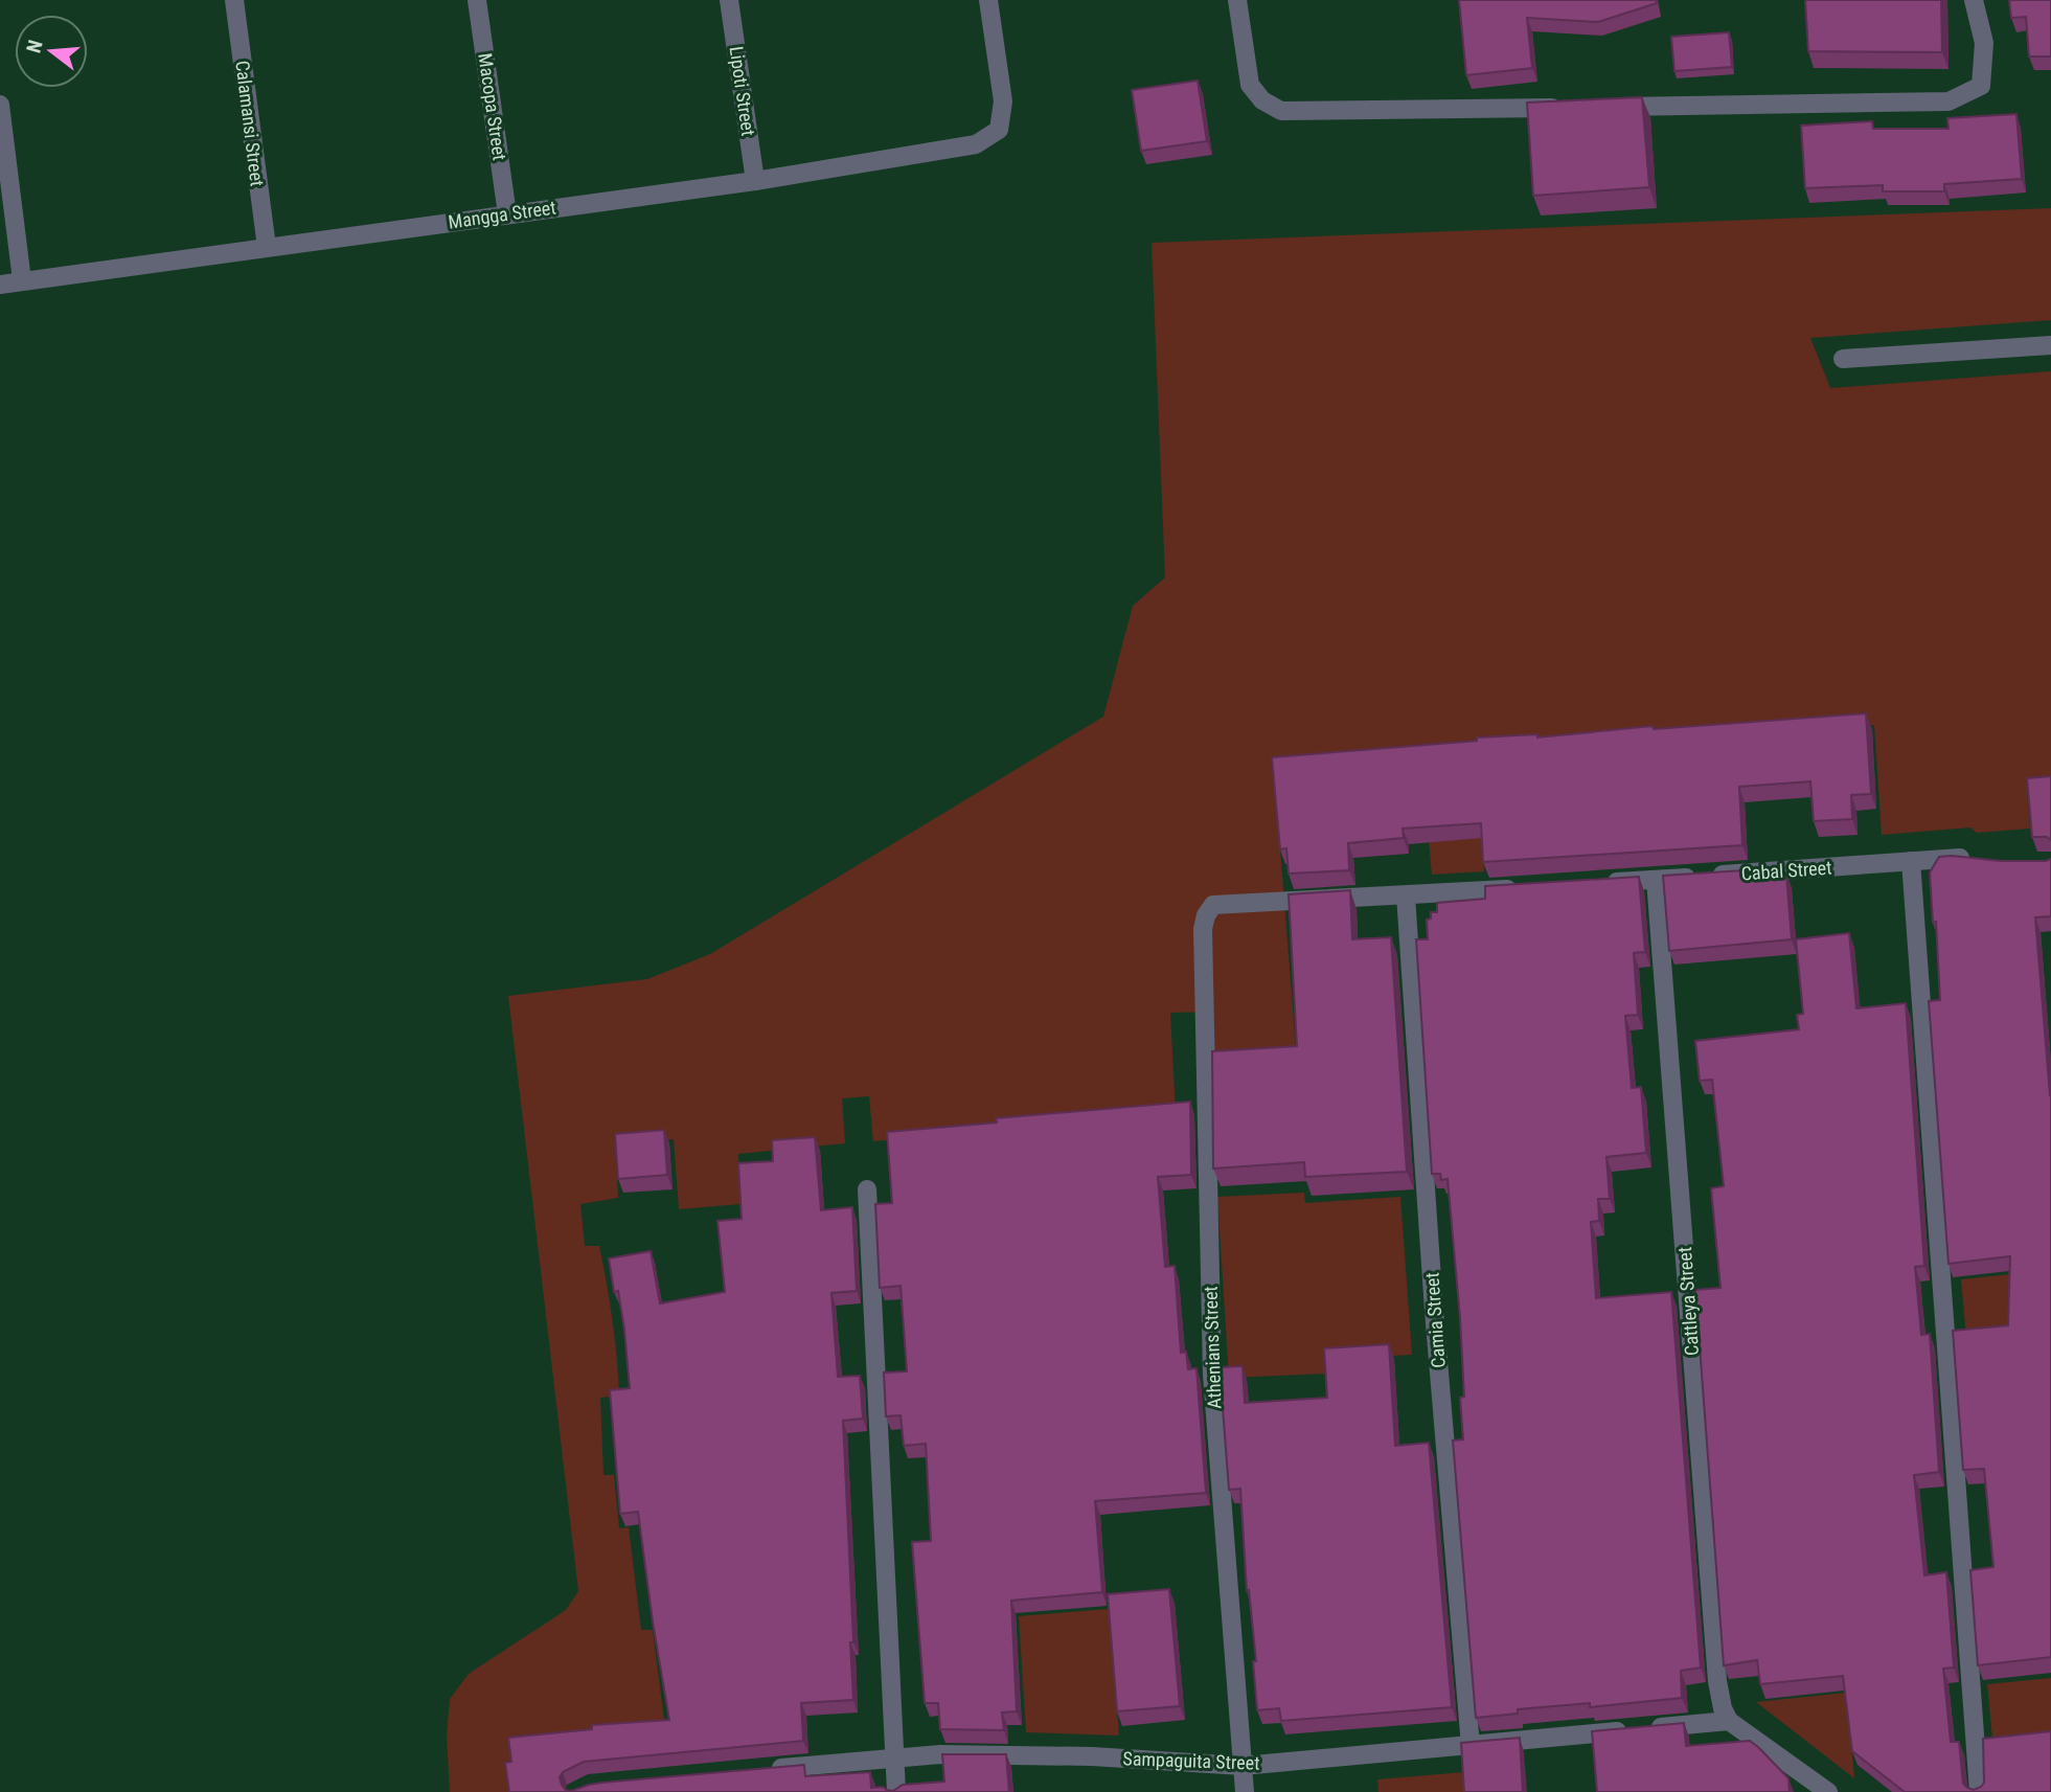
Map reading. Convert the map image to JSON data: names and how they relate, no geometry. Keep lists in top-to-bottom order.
{
  "streets": {
    "street": [
      "Lipoti Street",
      "Macopa Street",
      "Calamansi Street",
      "Mangga Street",
      "Cabal Street",
      "Cattleya Street",
      "Camia Street",
      "Athenians Street",
      "Sampaguita Street"
    ]
  },
  "crossings": [
    ["Lipoti Street", "Mangga Street"],
    ["Macopa Street", "Mangga Street"],
    ["Calamansi Street", "Mangga Street"],
    ["Cabal Street", "Cattleya Street"],
    ["Cattleya Street", "Sampaguita Street"],
    ["Camia Street", "Athenians Street"],
    ["Camia Street", "Sampaguita Street"],
    ["Athenians Street", "Sampaguita Street"]
  ],
  "north": "left"
}
